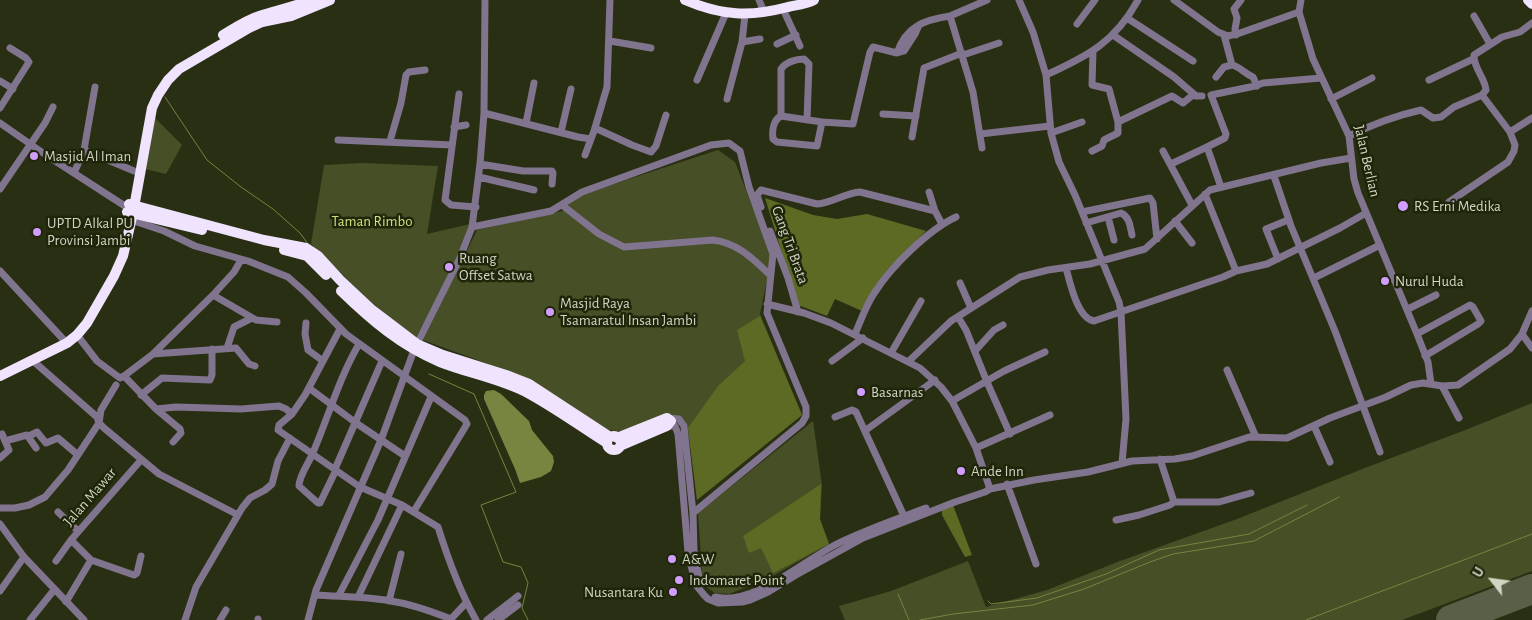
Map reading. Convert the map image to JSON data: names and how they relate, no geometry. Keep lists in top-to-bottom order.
{
  "streets": {
    "street": ["Jalan Berlian", "Gang Tri Brata", "Jalan Mawar"]
  },
  "parks": ["Taman Rimbo"],
  "places": [
    "Masjid Al Iman",
    "RS Erni Medika",
    "UPTD Alkal PU Provinsi Jambi",
    "Ruang Offset Satwa",
    "Nurul Huda",
    "Masjid Raya Tsamaratul Insan Jambi",
    "Basarnas",
    "Ande Inn",
    "A&W",
    "Indomaret Point",
    "Nusantara Ku"
  ],
  "north": "top left"
}
